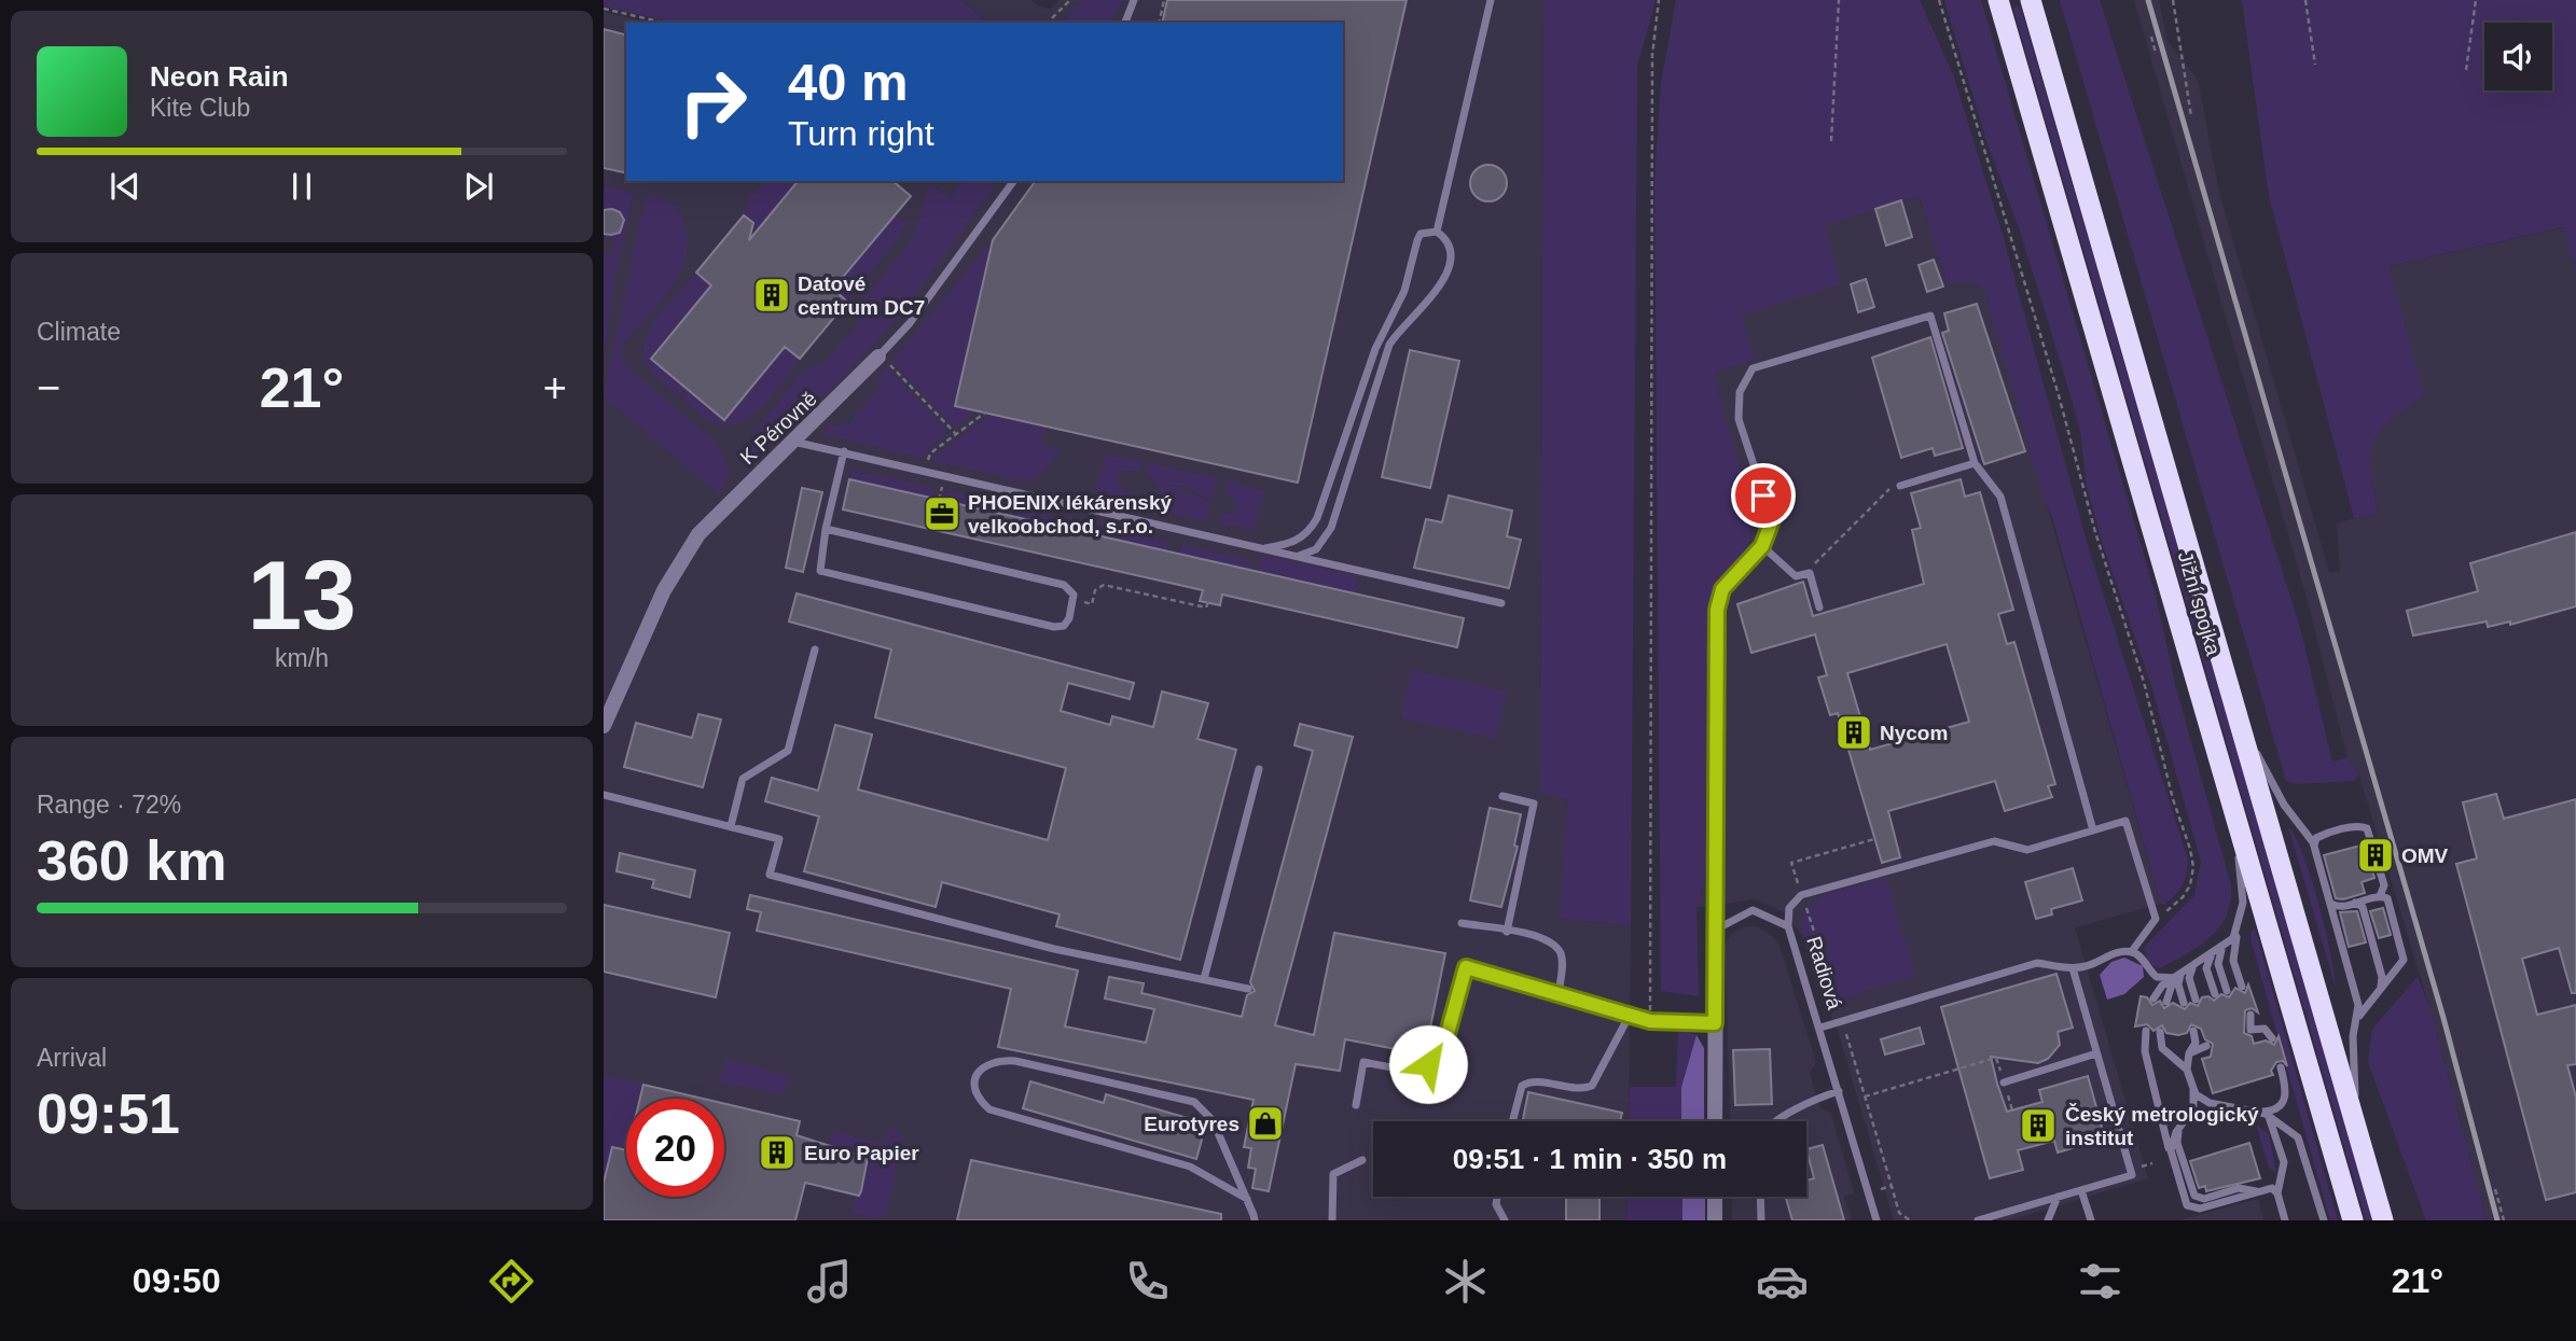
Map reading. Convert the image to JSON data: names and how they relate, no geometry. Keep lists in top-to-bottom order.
{
  "streets": {
    "highway": ["Jižní spojka"],
    "street": ["K Pérovně"],
    "lane": ["Radiová"]
  },
  "places": {
    "building": [
      "Datové centrum DC7",
      "Nycom",
      "OMV",
      "Český metrologický institut",
      "Euro Papier"
    ],
    "office": ["PHOENIX lékárenský velkoobchod, s.r.o."],
    "shop": ["Eurotyres"]
  },
  "page": {
    "turn": ["40 m", "Turn right"],
    "song": ["Neon Rain", "Kite Club"],
    "tile": [
      "Climate",
      ["13", "km/h"],
      ["Range · 72%", "360 km"],
      ["Arrival", "09:51"]
    ],
    "heat": ["−", "21°", "+"],
    "limit": "20",
    "trip": "09:51 · 1 min · 350 m",
    "tabs": ["09:50", "21°"]
  }
}
